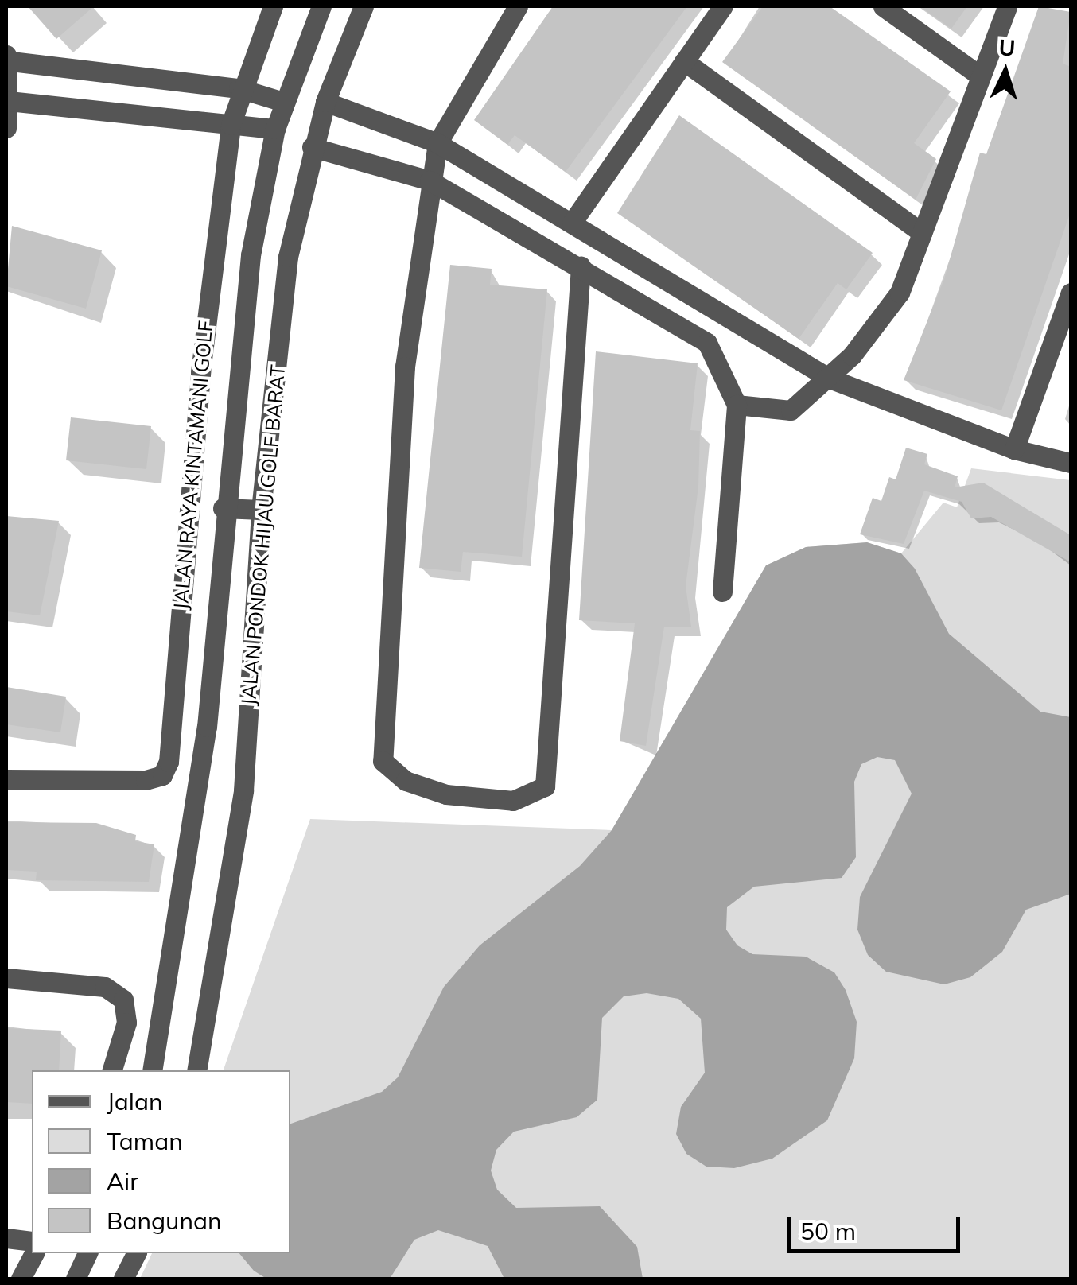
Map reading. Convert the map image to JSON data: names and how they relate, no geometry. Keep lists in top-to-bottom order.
{
  "streets": {
    "street": ["JALAN RAYA KINTAMANI GOLF", "JALAN PONDOK HIJAU GOLF BARAT"]
  },
  "legend": [
    "Jalan",
    "Taman",
    "Air",
    "Bangunan"
  ],
  "scale_bar": "50 m",
  "north": "top"
}
